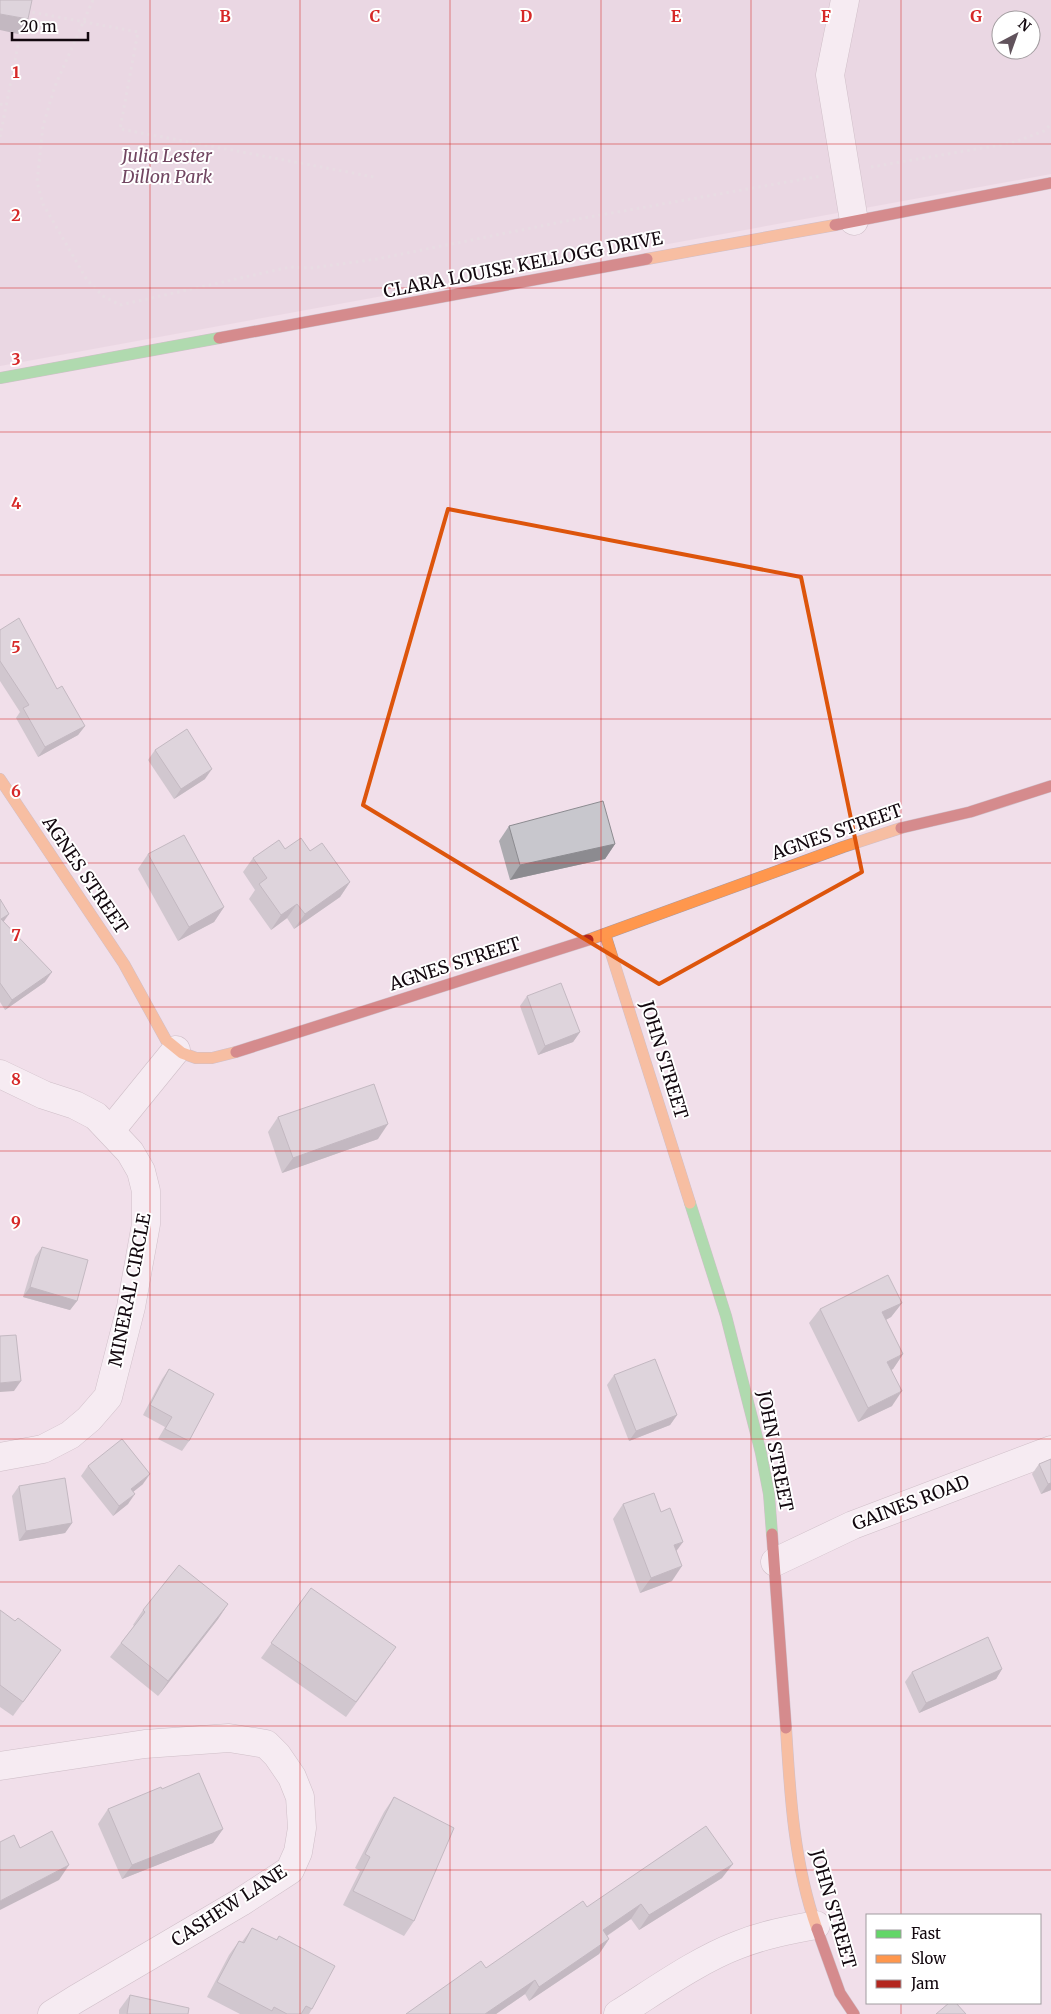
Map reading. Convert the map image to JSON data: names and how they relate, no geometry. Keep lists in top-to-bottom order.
{
  "streets": {
    "street": [
      "CLARA LOUISE KELLOGG DRIVE",
      "AGNES STREET",
      "JOHN STREET",
      "MINERAL CIRCLE",
      "GAINES ROAD",
      "CASHEW LANE"
    ]
  },
  "crossings": [
    ["AGNES STREET", "JOHN STREET"],
    ["JOHN STREET", "GAINES ROAD"]
  ],
  "parks": ["Julia Lester Dillon Park"],
  "legend": ["Fast", "Slow", "Jam"],
  "scale_bar": "20 m",
  "north": "top right",
  "grid": {
    "columns": [
      "B",
      "C",
      "D",
      "E",
      "F",
      "G"
    ],
    "rows": [
      "1",
      "2",
      "3",
      "4",
      "5",
      "6",
      "7",
      "8",
      "9"
    ]
  }
}
